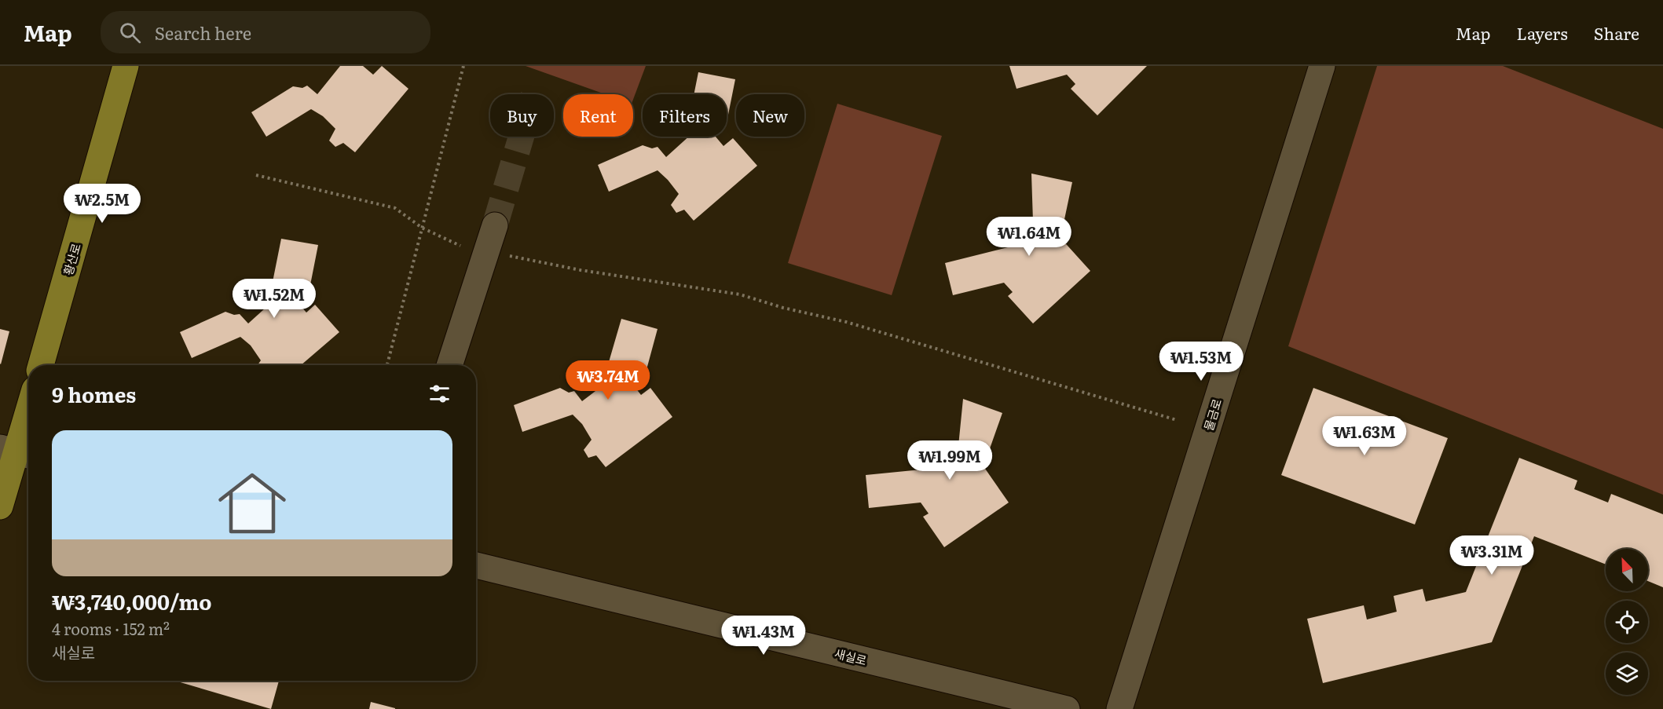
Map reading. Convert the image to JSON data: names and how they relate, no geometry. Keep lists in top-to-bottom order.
{
  "streets": {
    "main road": ["황산로"],
    "street": ["물금로", "새실로"]
  },
  "north": "top left",
  "page": {
    "header": "Map",
    "search": "Search here",
    "nav": ["Map", "Layers", "Share"],
    "chip": [
      "Buy",
      "Rent",
      "Filters",
      "New"
    ],
    "price": [
      "₩2.5M",
      "₩1.64M",
      "₩1.52M",
      "₩1.53M",
      "₩3.74M",
      "₩1.63M",
      "₩1.99M",
      "₩3.31M",
      "₩1.43M"
    ],
    "heading": "9 homes",
    "list": [
      {
        "name": "₩3,740,000/mo",
        "note": "4 rooms · 152 m² · 새실로"
      }
    ]
  }
}
